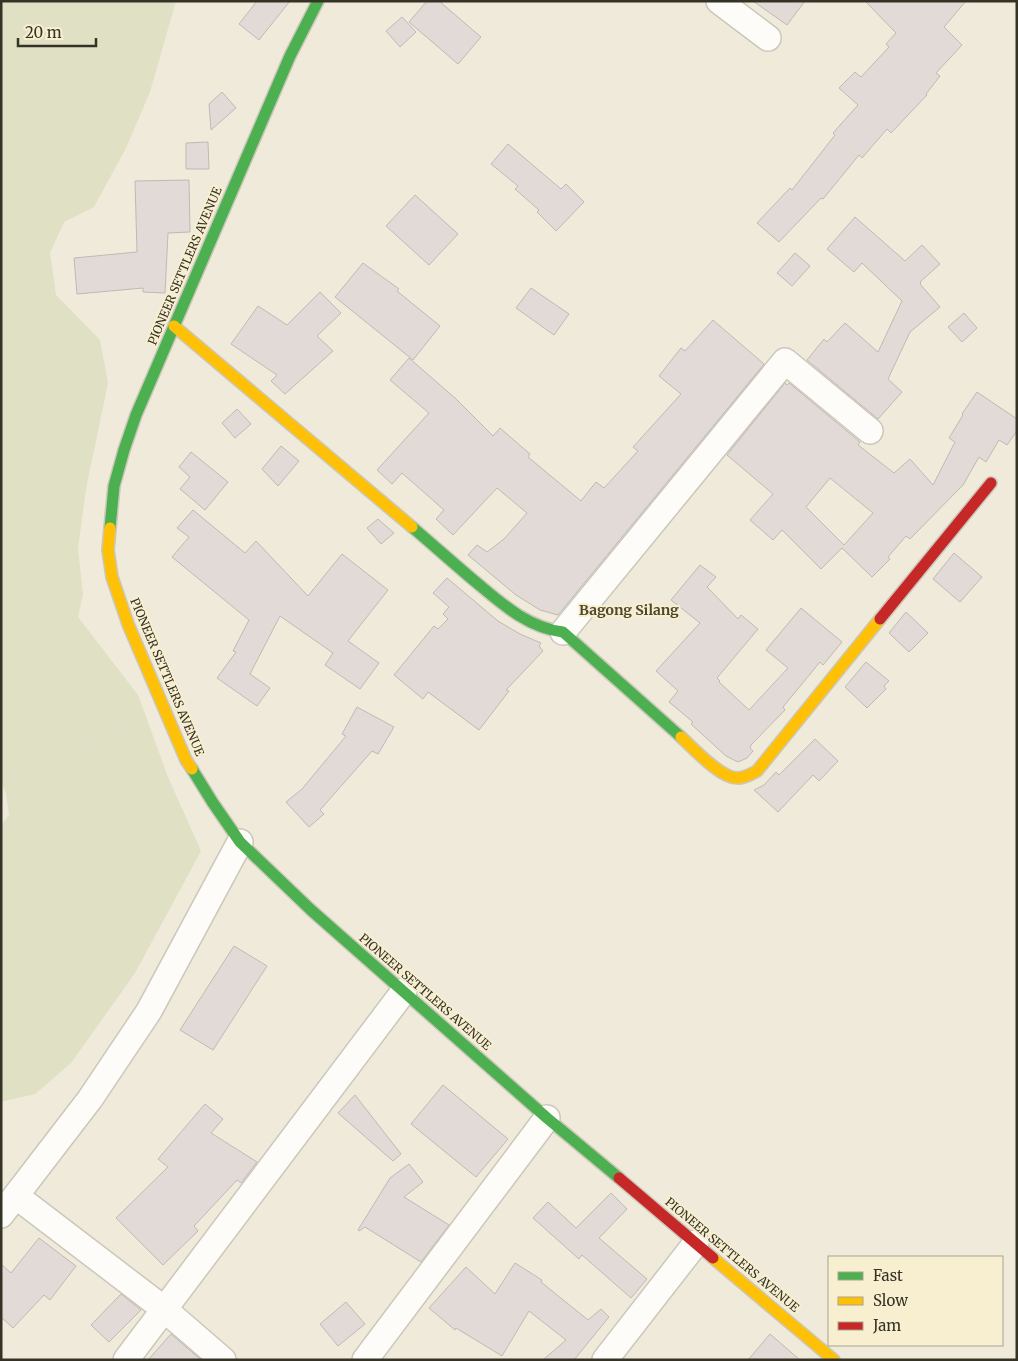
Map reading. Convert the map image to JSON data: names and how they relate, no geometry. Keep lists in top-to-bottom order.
{
  "streets": {
    "street": ["PIONEER SETTLERS AVENUE"]
  },
  "districts": ["Bagong Silang"],
  "legend": ["Fast", "Slow", "Jam"],
  "scale_bar": "20 m"
}
